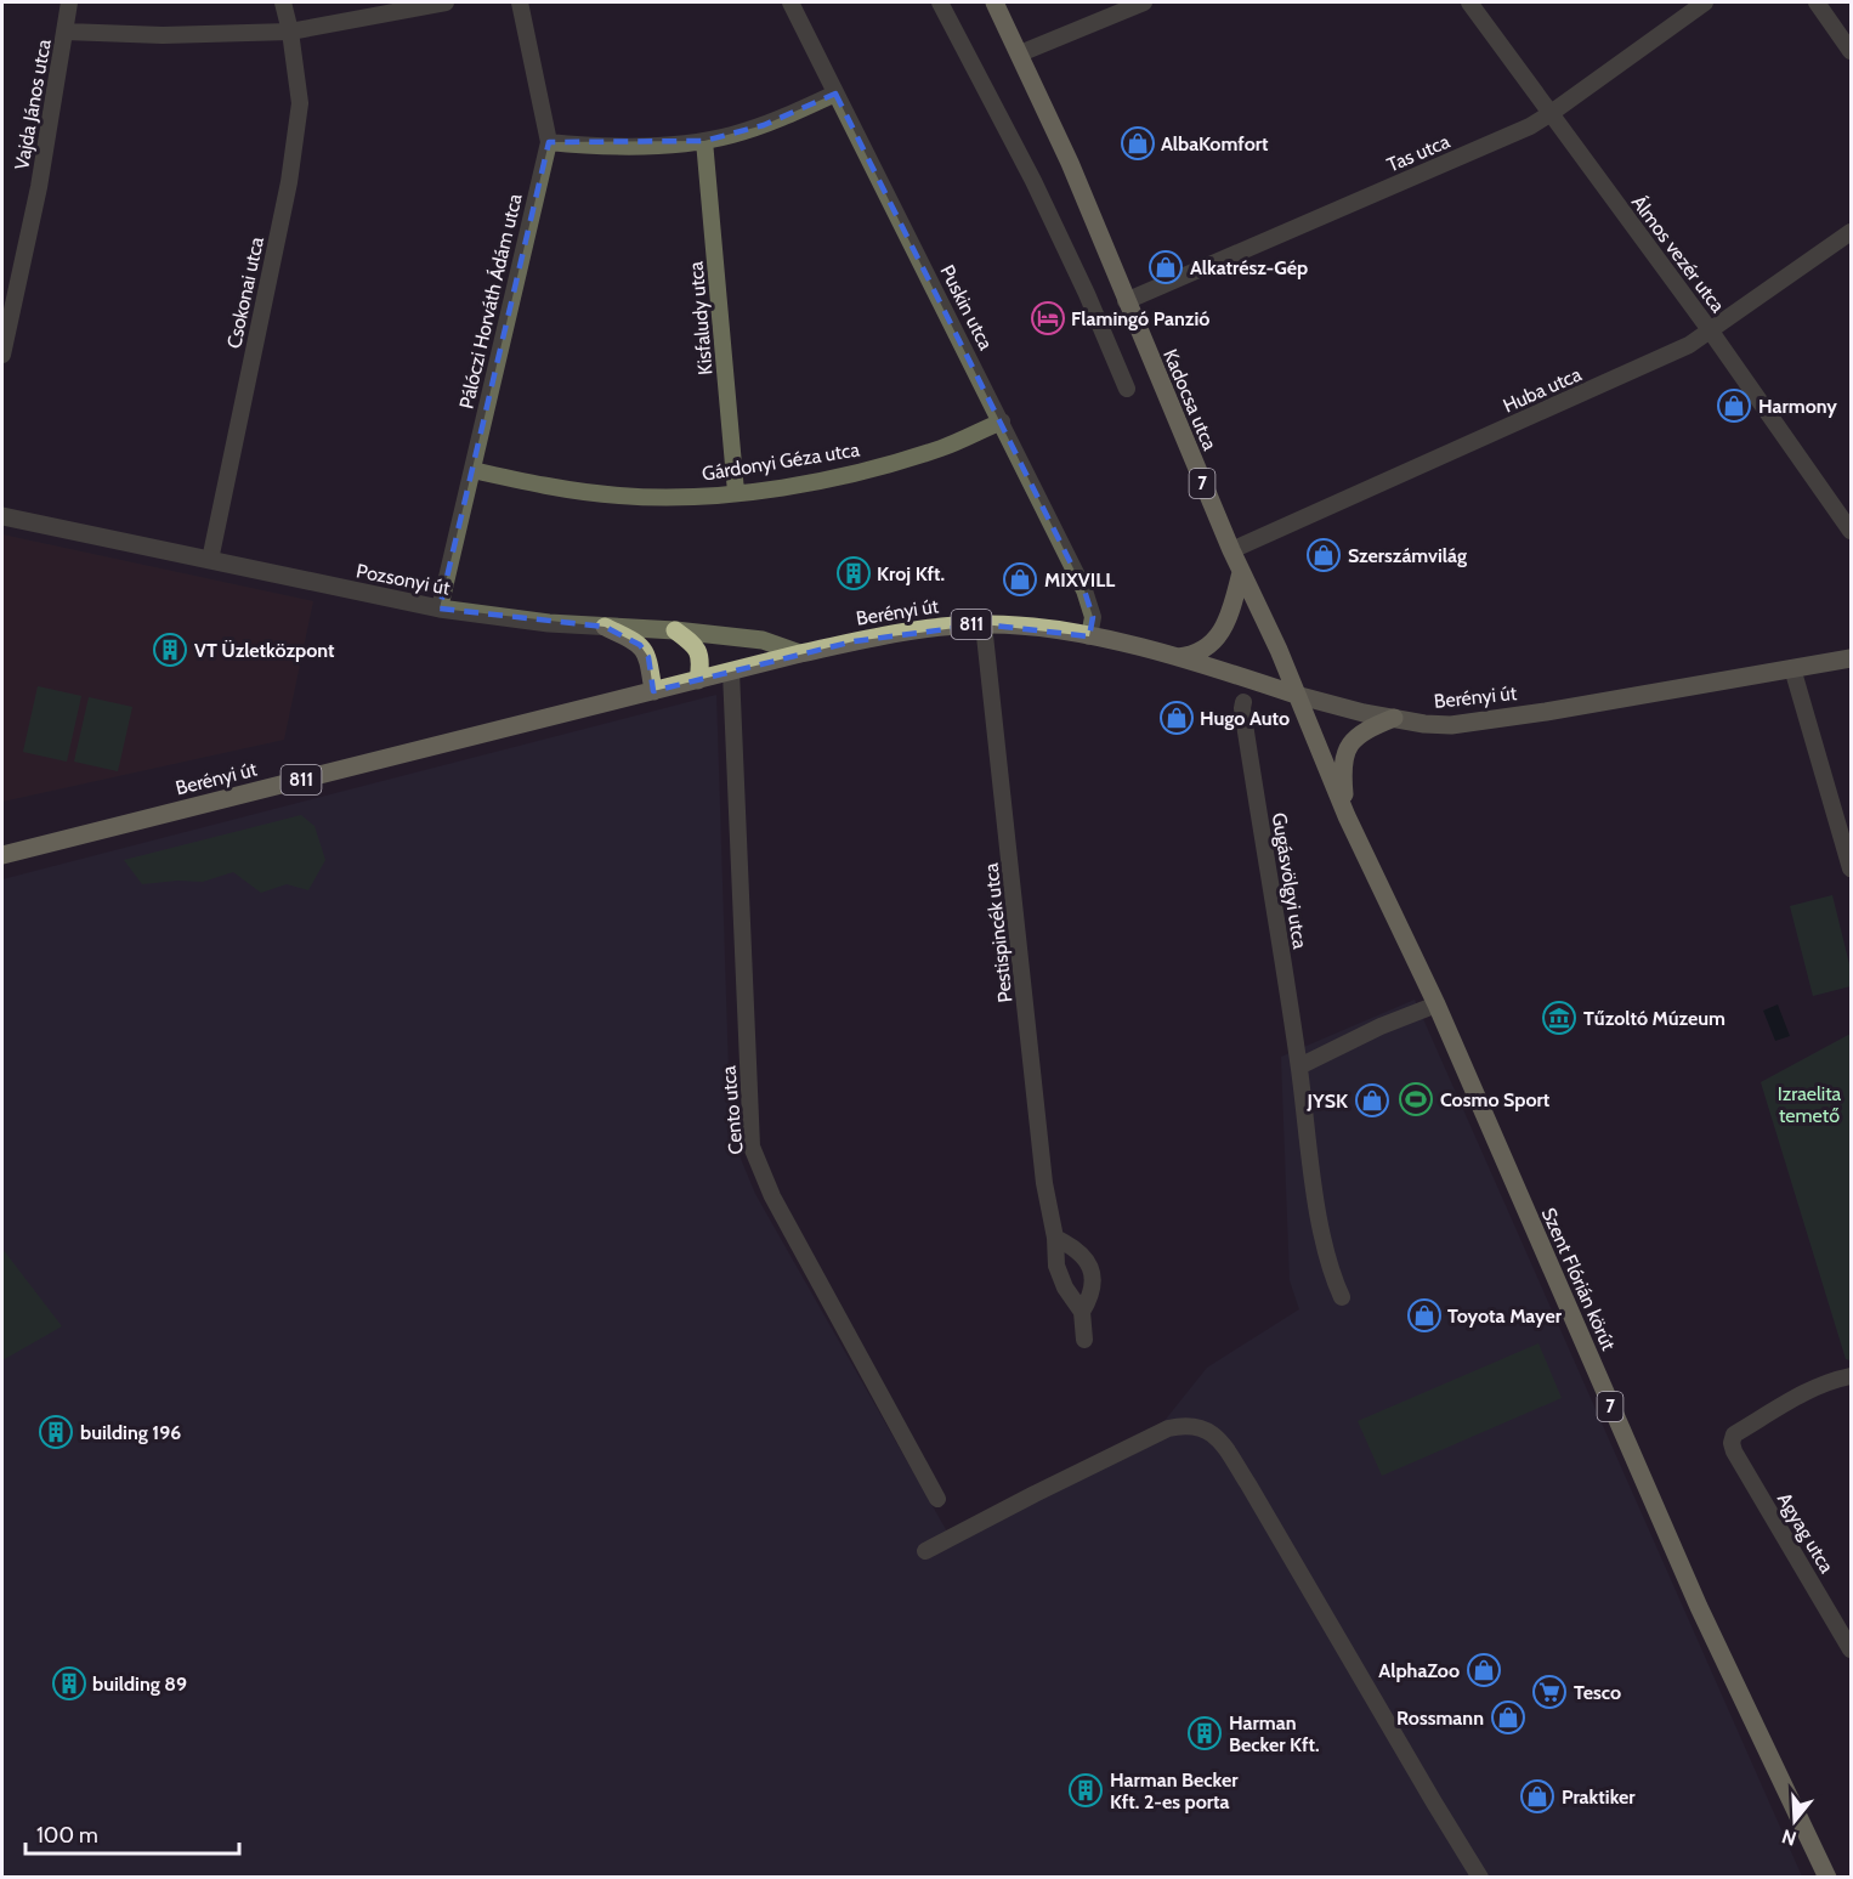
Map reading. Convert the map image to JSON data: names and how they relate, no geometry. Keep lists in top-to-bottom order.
{
  "streets": {
    "main road": [
      "Kadocsa utca",
      "7",
      "Berényi út",
      "811",
      "Szent Flórián körút"
    ],
    "street": [
      "Vajda János utca",
      "Tas utca",
      "Álmos vezér utca",
      "Csokonai utca",
      "Pálóczi Horváth Ádám utca",
      "Puskin utca",
      "Kisfaludy utca",
      "Huba utca",
      "Gárdonyi Géza utca",
      "Pozsonyi út",
      "Gugásvölgyi utca",
      "Pestispincék utca",
      "Cento utca",
      "Agyag utca"
    ]
  },
  "crossings": [
    ["Tas utca", "Álmos vezér utca"],
    ["Tas utca", "Kadocsa utca"],
    ["Álmos vezér utca", "Huba utca"],
    ["Csokonai utca", "Pozsonyi út"],
    ["Pálóczi Horváth Ádám utca", "Gárdonyi Géza utca"],
    ["Pálóczi Horváth Ádám utca", "Pozsonyi út"],
    ["Puskin utca", "Gárdonyi Géza utca"],
    ["Puskin utca", "Berényi út"],
    ["Kisfaludy utca", "Gárdonyi Géza utca"],
    ["Huba utca", "Kadocsa utca"],
    ["Kadocsa utca", "Berényi út"],
    ["Kadocsa utca", "Szent Flórián körút"],
    ["Pozsonyi út", "Berényi út"],
    ["Berényi út", "Pestispincék utca"],
    ["Berényi út", "Cento utca"],
    ["Berényi út", "Szent Flórián körút"]
  ],
  "parks": ["Izraelita temető"],
  "places": {
    "shop": [
      "AlbaKomfort",
      "Alkatrész-Gép",
      "Harmony",
      "Szerszámvilág",
      "MIXVILL",
      "Hugo Auto",
      "JYSK",
      "Toyota Mayer",
      "AlphaZoo",
      "Rossmann",
      "Praktiker"
    ],
    "hotel": ["Flamingó Panzió"],
    "building": [
      "Kroj Kft.",
      "VT Üzletközpont",
      "building 196",
      "building 89",
      "Harman Becker Kft.",
      "Harman Becker Kft. 2-es porta"
    ],
    "museum": ["Tűzoltó Múzeum"],
    "sports": ["Cosmo Sport"],
    "supermarket": ["Tesco"]
  },
  "scale_bar": "100 m",
  "north": "bottom"
}
